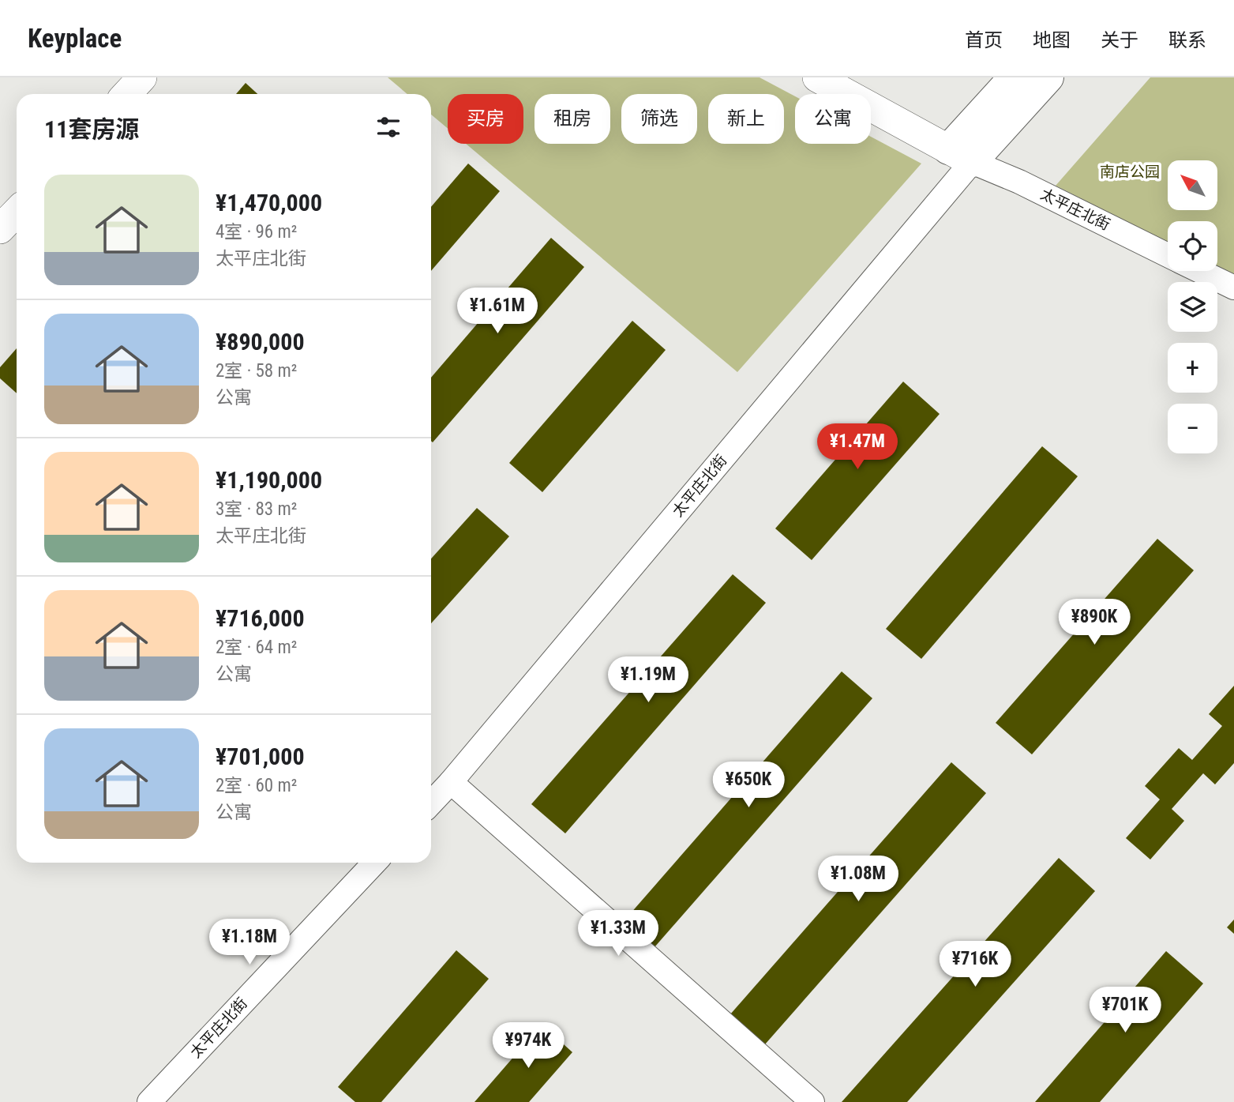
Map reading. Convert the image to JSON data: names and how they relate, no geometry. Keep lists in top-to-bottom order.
{
  "streets": {
    "main road": ["太平庄北街"]
  },
  "parks": ["南店公园"],
  "north": "top left",
  "page": {
    "header": "Keyplace",
    "nav": [
      "首页",
      "地图",
      "关于",
      "联系"
    ],
    "chip": [
      "买房",
      "租房",
      "筛选",
      "新上",
      "公寓"
    ],
    "heading": "11套房源",
    "map_buttons": ["+", "−"],
    "list": [
      {
        "name": "¥1,470,000",
        "note": "4室 · 96 m² · 太平庄北街"
      },
      {
        "name": "¥890,000",
        "note": "2室 · 58 m² · 公寓"
      },
      {
        "name": "¥1,190,000",
        "note": "3室 · 83 m² · 太平庄北街"
      },
      {
        "name": "¥716,000",
        "note": "2室 · 64 m² · 公寓"
      },
      {
        "name": "¥701,000",
        "note": "2室 · 60 m² · 公寓"
      }
    ],
    "price": [
      "¥1.61M",
      "¥1.47M",
      "¥890K",
      "¥1.19M",
      "¥650K",
      "¥1.08M",
      "¥1.33M",
      "¥1.18M",
      "¥716K",
      "¥701K",
      "¥974K"
    ]
  }
}
